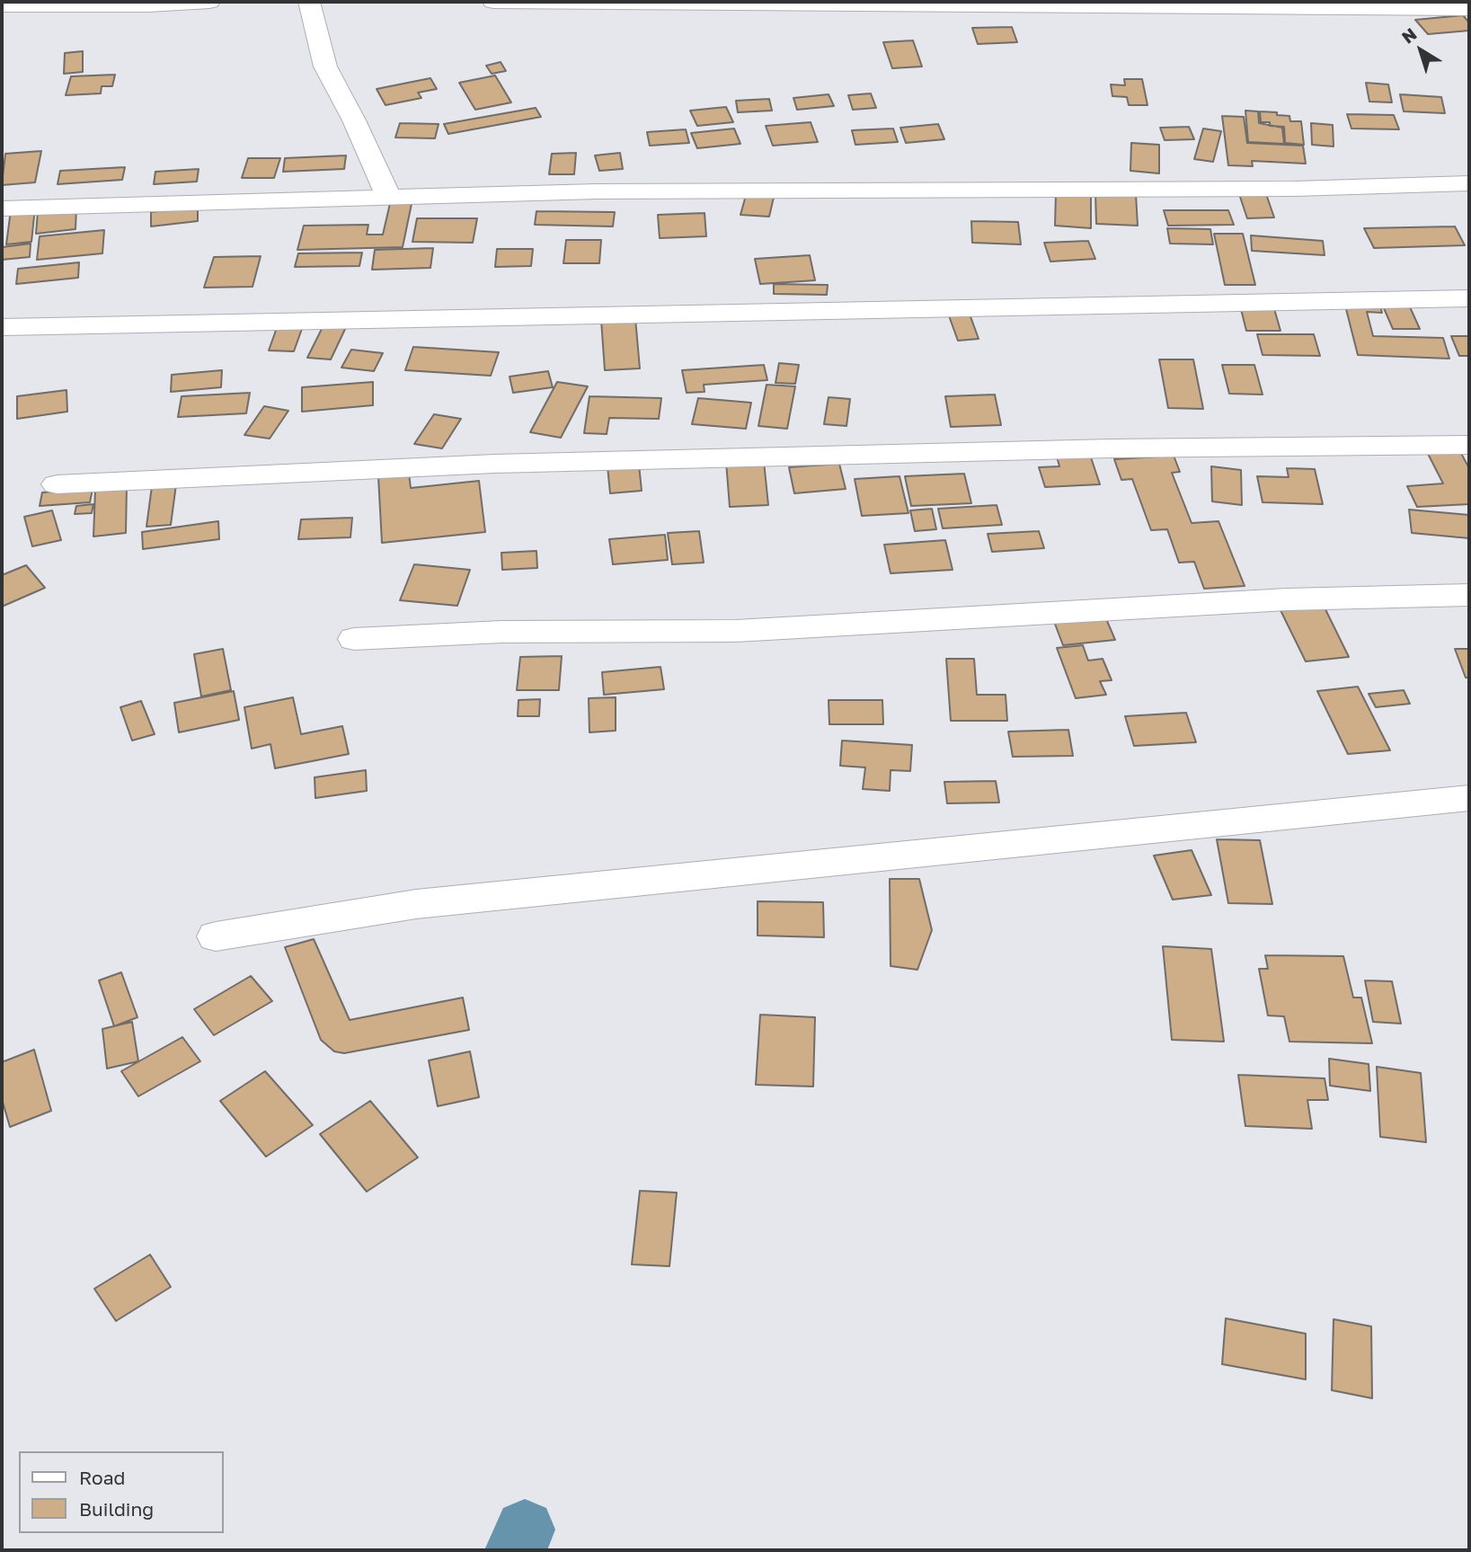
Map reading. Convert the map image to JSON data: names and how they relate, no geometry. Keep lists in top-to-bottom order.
{
  "legend": ["Road", "Building"],
  "north": "top left"
}
